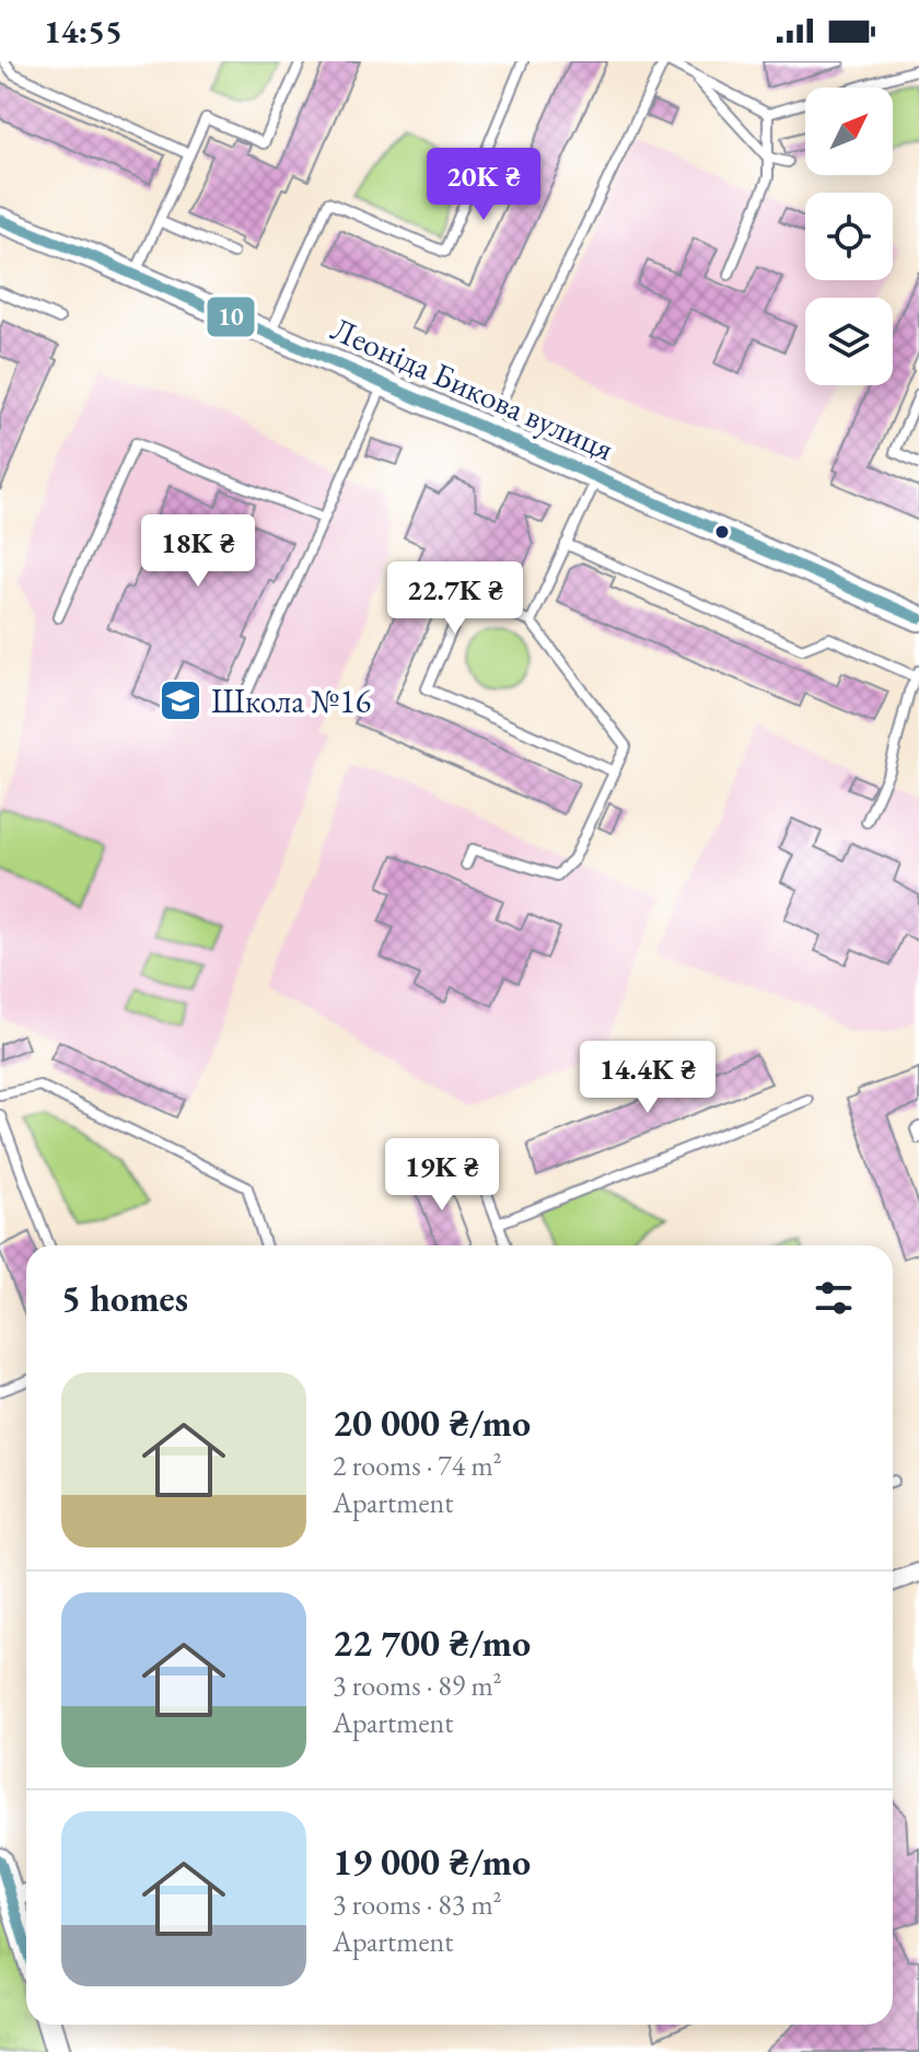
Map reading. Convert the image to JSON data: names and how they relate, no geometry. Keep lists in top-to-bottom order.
{
  "streets": {
    "street": ["Леоніда Бикова вулиця"]
  },
  "places": {
    "school or university": ["Школа №16"]
  },
  "lines": ["transit line 10"],
  "north": "top right",
  "page": {
    "status": "14:55",
    "price": [
      "20K ₴",
      "18K ₴",
      "22.7K ₴",
      "14.4K ₴",
      "19K ₴"
    ],
    "heading": "5 homes",
    "list": [
      {
        "name": "20 000 ₴/mo",
        "note": "2 rooms · 74 m² · Apartment"
      },
      {
        "name": "22 700 ₴/mo",
        "note": "3 rooms · 89 m² · Apartment"
      },
      {
        "name": "19 000 ₴/mo",
        "note": "3 rooms · 83 m² · Apartment"
      }
    ]
  }
}
